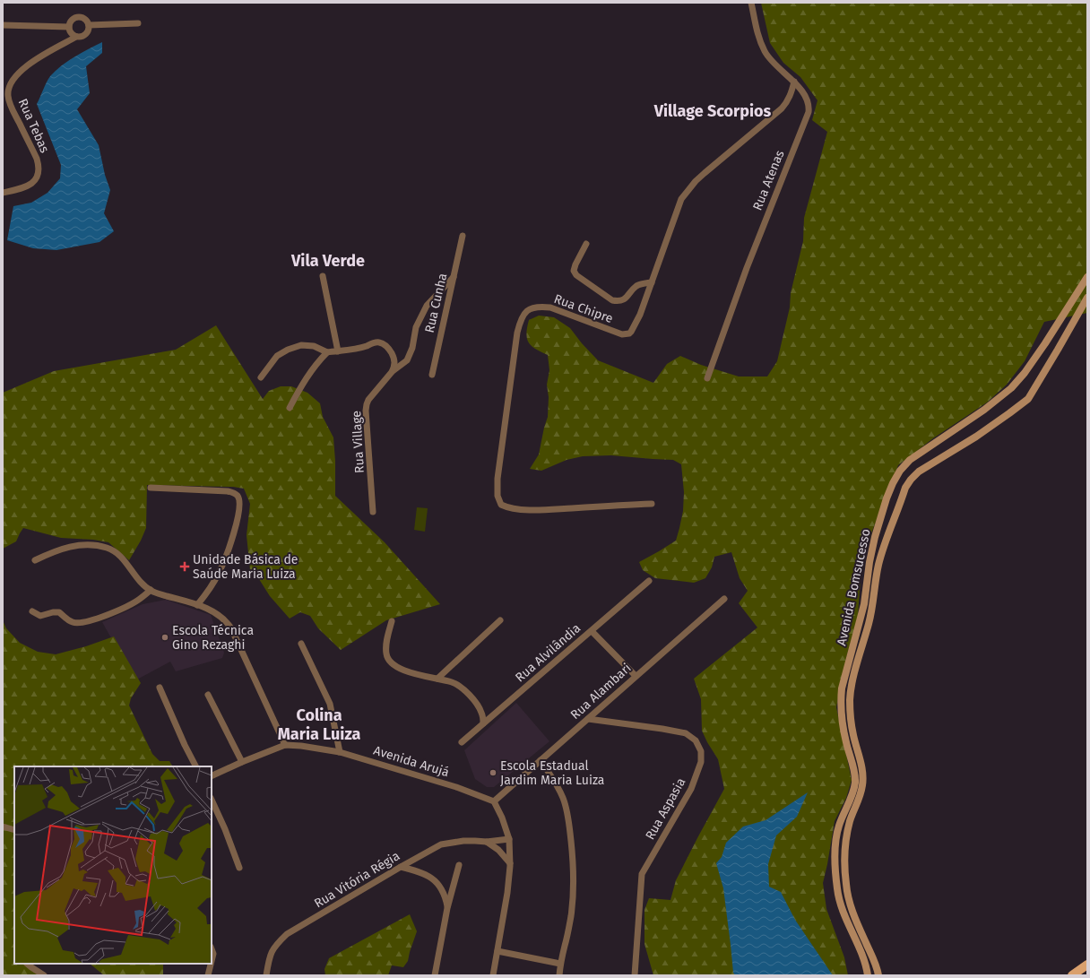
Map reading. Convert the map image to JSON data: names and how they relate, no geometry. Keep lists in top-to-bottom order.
{
  "streets": {
    "street": [
      "Rua Tebas",
      "Rua Atenas",
      "Rua Cunha",
      "Rua Chipre",
      "Rua Village",
      "Avenida Bomsucesso",
      "Rua Alvilândia",
      "Rua Alambari",
      "Avenida Arujá",
      "Rua Aspasia",
      "Rua Vitória Régia"
    ]
  },
  "crossings": [
    ["Rua Atenas", "Rua Chipre"],
    ["Rua Cunha", "Rua Village"],
    ["Rua Alambari", "Avenida Arujá"],
    ["Rua Alambari", "Rua Aspasia"]
  ],
  "districts": ["Village Scorpios", "Vila Verde", "Colina Maria Luiza"],
  "places": {
    "health": ["Unidade Básica de Saúde Maria Luiza"],
    "other": ["Escola Técnica Gino Rezaghi", "Escola Estadual Jardim Maria Luiza"]
  }
}
